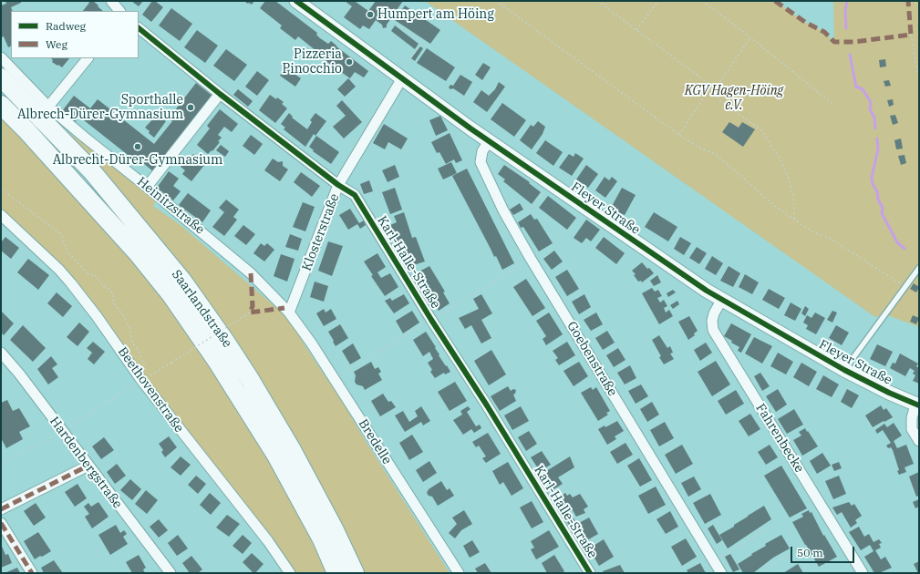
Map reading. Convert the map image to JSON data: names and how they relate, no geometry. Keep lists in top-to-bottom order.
{
  "streets": {
    "highway": ["Saarlandstraße"],
    "street": [
      "Heinitzstraße",
      "Fleyer Straße",
      "Klosterstraße",
      "Karl-Halle-Straße",
      "Goebenstraße",
      "Beethovenstraße",
      "Fahrenbecke",
      "Bredelle",
      "Hardenbergstraße"
    ]
  },
  "crossings": [
    ["Heinitzstraße", "Klosterstraße"],
    ["Heinitzstraße", "Bredelle"],
    ["Fleyer Straße", "Klosterstraße"],
    ["Fleyer Straße", "Goebenstraße"],
    ["Fleyer Straße", "Fahrenbecke"],
    ["Klosterstraße", "Karl-Halle-Straße"],
    ["Klosterstraße", "Bredelle"]
  ],
  "parks": ["KGV Hagen-Höing e.V."],
  "places": [
    "Humpert am Höing",
    "Pizzeria Pinocchio",
    "Sporthalle Albrech-Dürer-Gymnasium",
    "Albrecht-Dürer-Gymnasium"
  ],
  "legend": ["Radweg", "Weg"],
  "scale_bar": "50 m"
}
